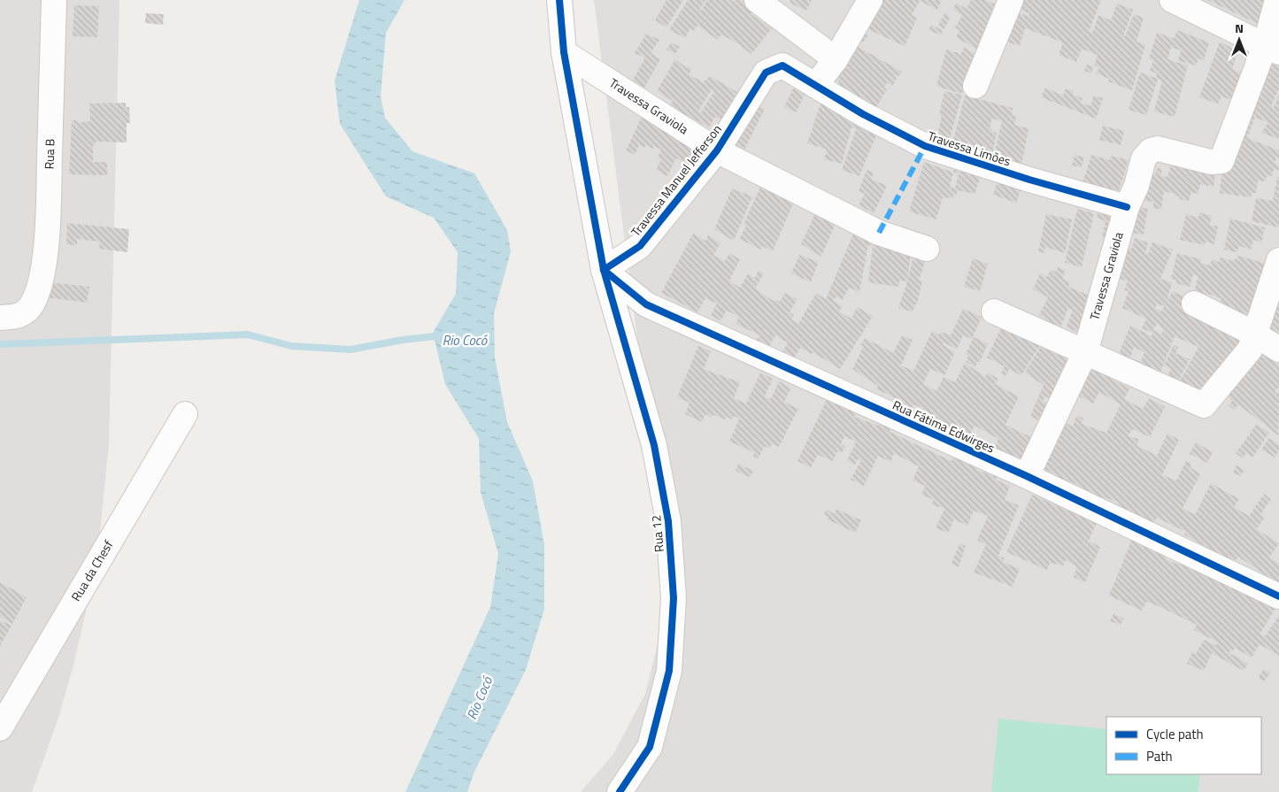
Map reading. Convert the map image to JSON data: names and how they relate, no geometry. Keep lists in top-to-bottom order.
{
  "streets": {
    "street": [
      "Travessa Graviola",
      "Travessa Limões",
      "Rua B",
      "Travessa Manuel Jefferson",
      "Rua Fátima Edwirges",
      "Rua 12",
      "Rua da Chesf"
    ]
  },
  "crossings": [
    ["Travessa Graviola", "Travessa Limões"],
    ["Travessa Graviola", "Travessa Manuel Jefferson"],
    ["Travessa Graviola", "Rua Fátima Edwirges"],
    ["Travessa Graviola", "Rua 12"],
    ["Travessa Manuel Jefferson", "Rua Fátima Edwirges"],
    ["Travessa Manuel Jefferson", "Rua 12"],
    ["Rua Fátima Edwirges", "Rua 12"]
  ],
  "water": ["Rio Cocó"],
  "legend": ["Cycle path", "Path"],
  "north": "top"
}
